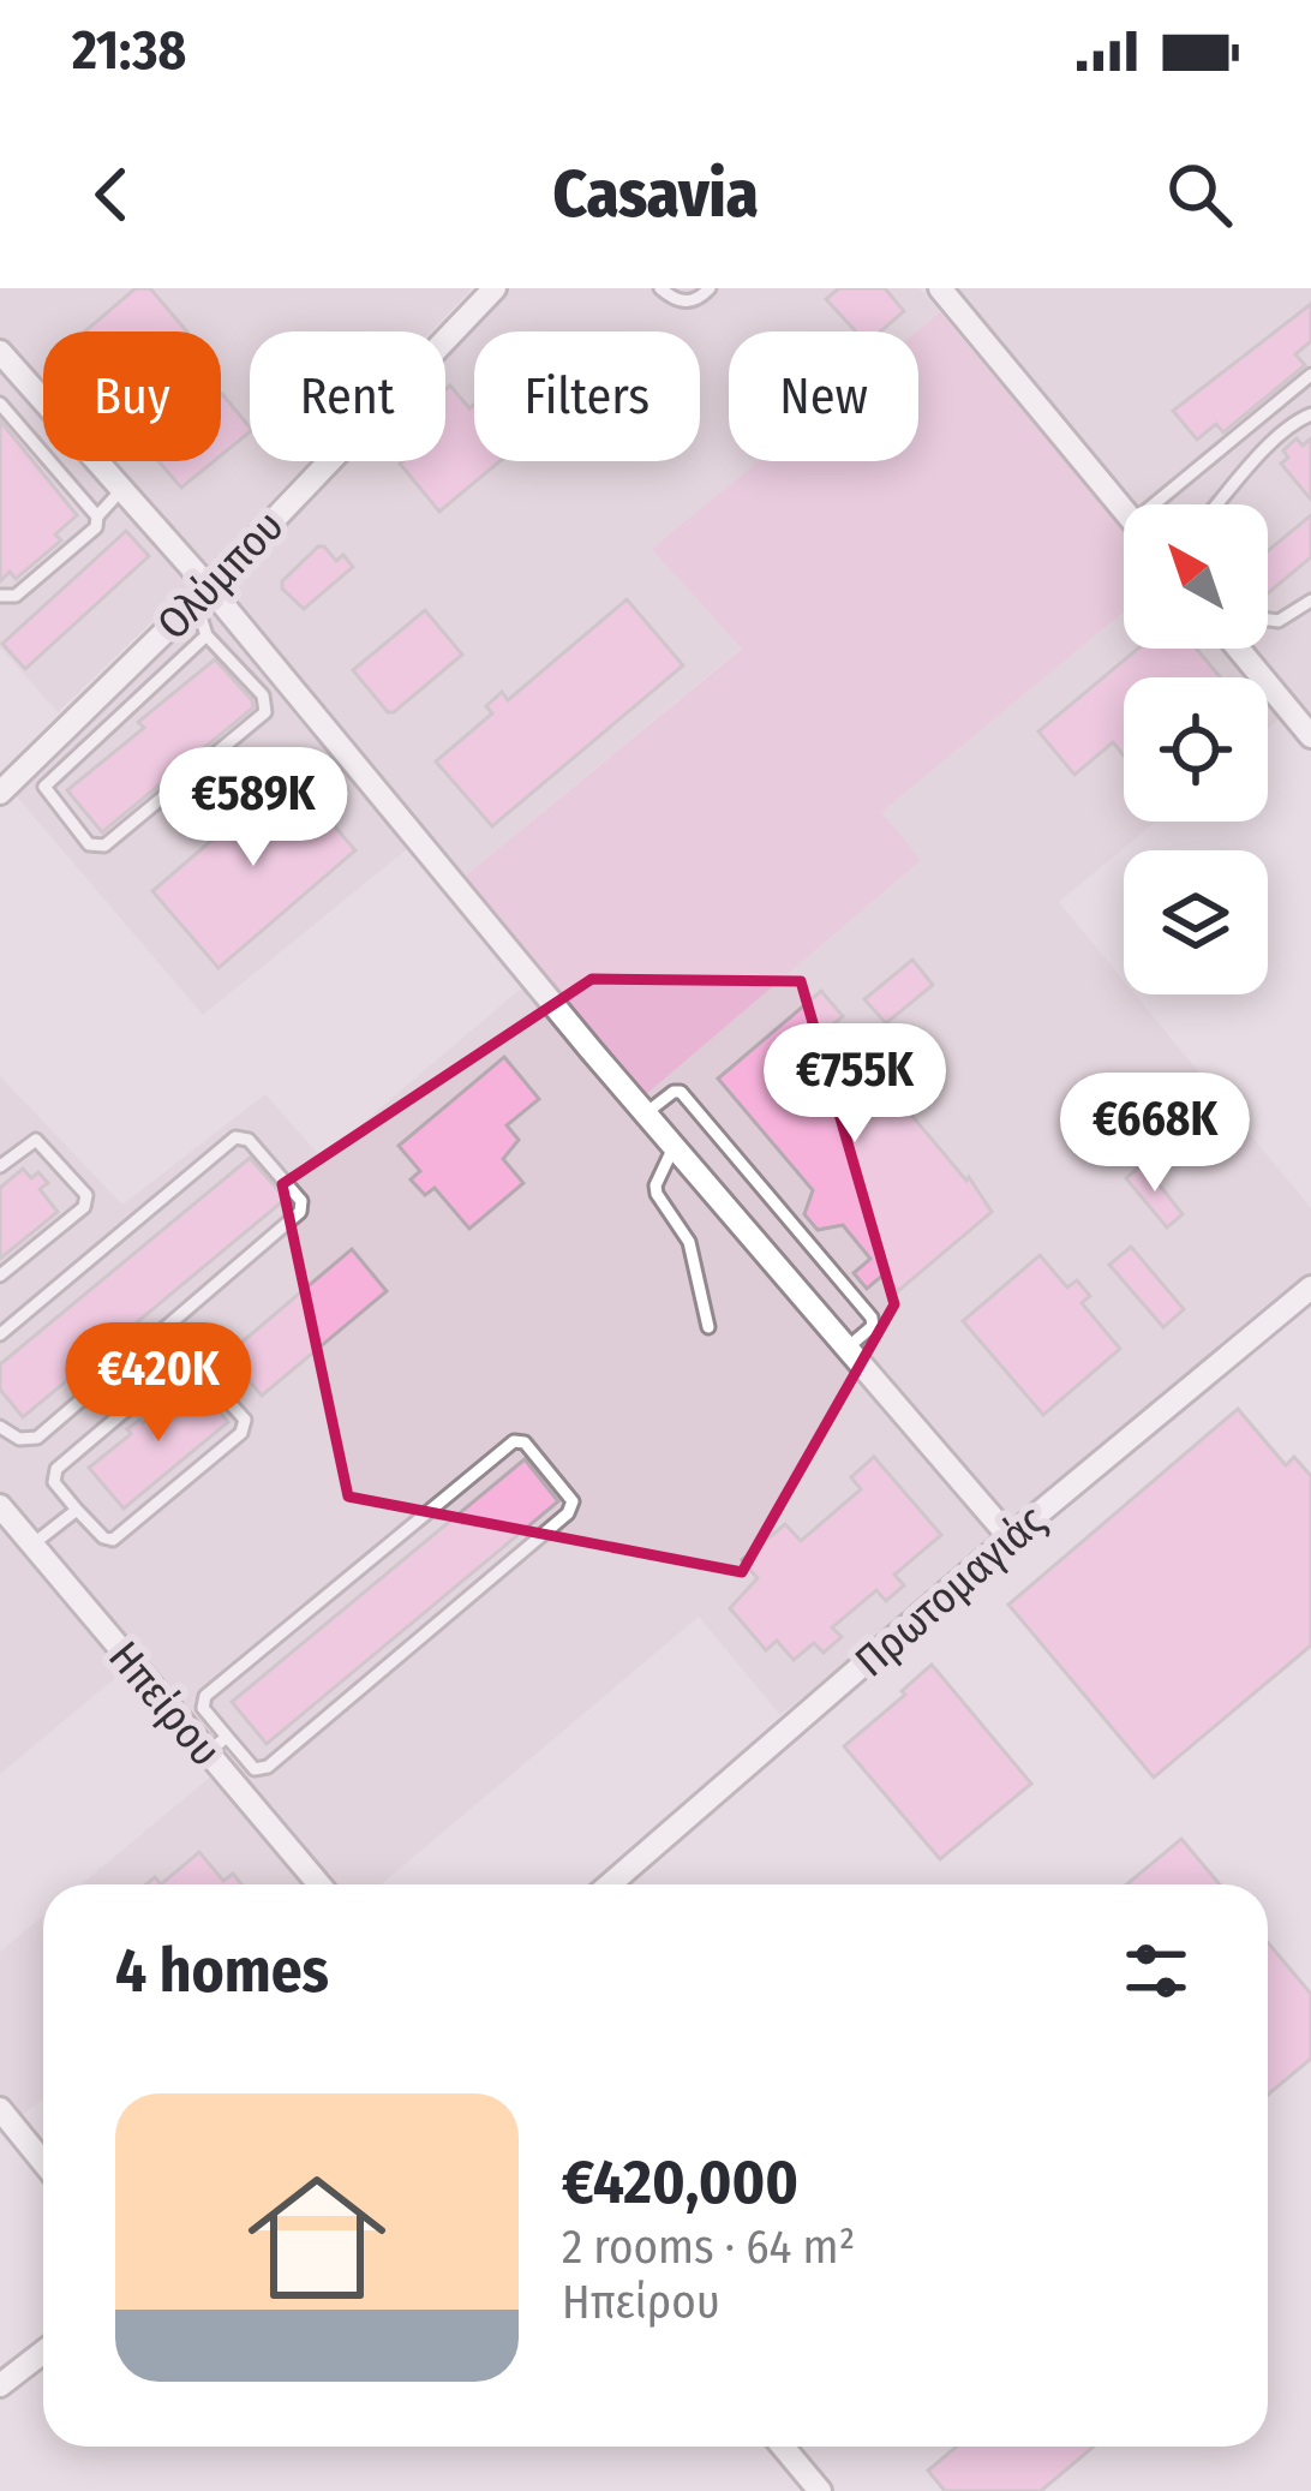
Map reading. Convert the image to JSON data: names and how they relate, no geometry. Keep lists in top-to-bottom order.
{
  "streets": {
    "street": ["Ολύμπου", "Πρωτομαγιάς", "Ηπείρου"]
  },
  "north": "top left",
  "page": {
    "status": "21:38",
    "header": "Casavia",
    "chip": [
      "Buy",
      "Rent",
      "Filters",
      "New"
    ],
    "price": [
      "€589K",
      "€755K",
      "€668K",
      "€420K"
    ],
    "heading": "4 homes",
    "list": [
      {
        "name": "€420,000",
        "note": "2 rooms · 64 m² · Ηπείρου"
      }
    ]
  }
}
